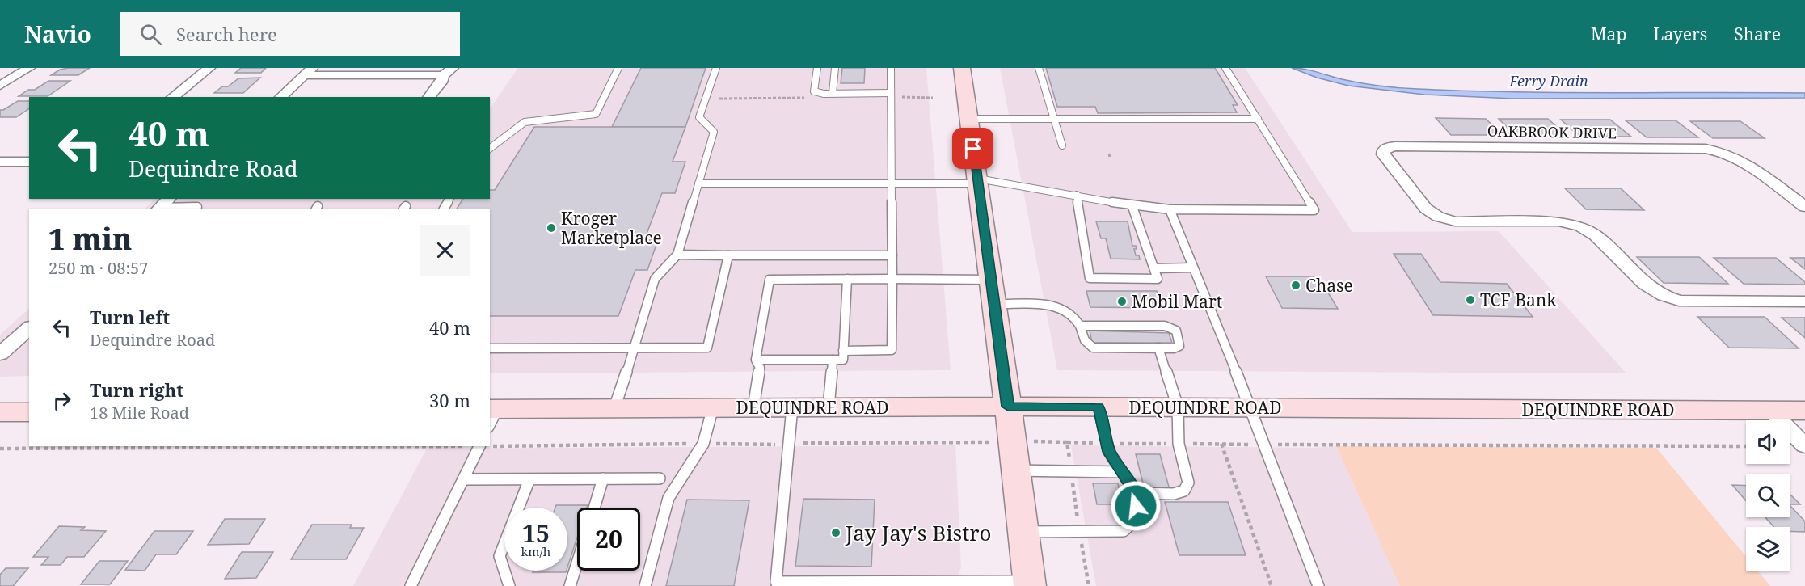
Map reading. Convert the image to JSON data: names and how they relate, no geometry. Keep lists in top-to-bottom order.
{
  "streets": {
    "main road": ["DEQUINDRE ROAD"],
    "street": ["OAKBROOK DRIVE"]
  },
  "water": ["Ferry Drain"],
  "places": [
    "Kroger Marketplace",
    "Chase",
    "TCF Bank",
    "Mobil Mart",
    "Jay Jay's Bistro"
  ],
  "page": {
    "header": "Navio",
    "search": "Search here",
    "nav": ["Map", "Layers", "Share"],
    "turn": ["40 m", "Dequindre Road"],
    "heading": ["1 min", "250 m · 08:57"],
    "list": [
      {
        "name": "Turn left",
        "note": "Dequindre Road",
        "value": "40 m"
      },
      {
        "name": "Turn right",
        "note": "18 Mile Road",
        "value": "30 m"
      }
    ],
    "speed": "15 km/h",
    "limit": "20"
  }
}
